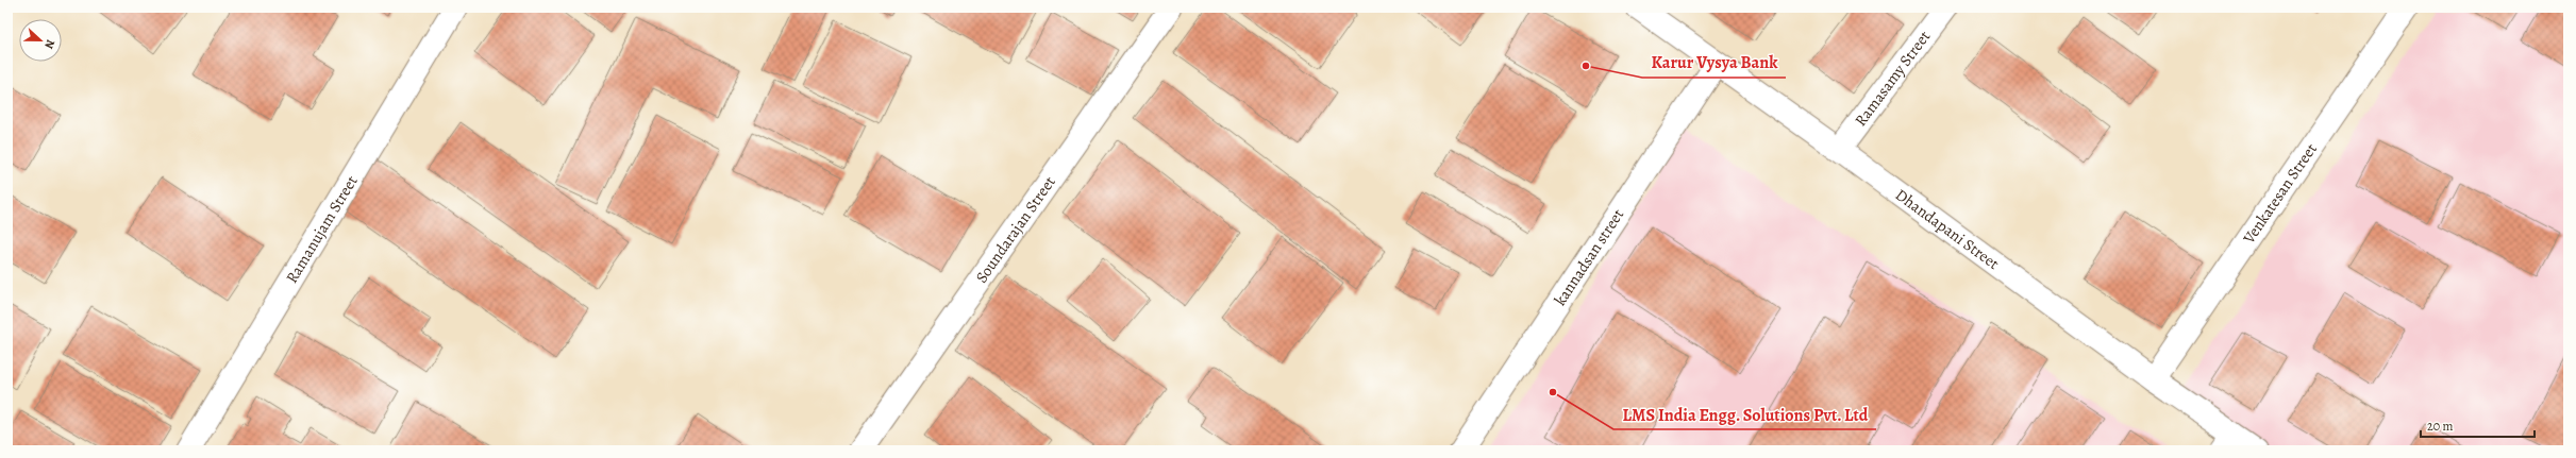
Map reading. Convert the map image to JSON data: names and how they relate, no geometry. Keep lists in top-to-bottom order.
{
  "streets": {
    "street": [
      "Ramasamy Street",
      "Venkatesan Street",
      "Soundarajan Street",
      "Ramanujam Street",
      "Dhandapani Street",
      "kannadsan street"
    ]
  },
  "crossings": [
    ["Ramasamy Street", "Dhandapani Street"],
    ["Venkatesan Street", "Dhandapani Street"],
    ["Dhandapani Street", "kannadsan street"]
  ],
  "places": ["Karur Vysya Bank", "LMS India Engg. Solutions Pvt. Ltd"],
  "scale_bar": "20 m",
  "north": "right"
}
